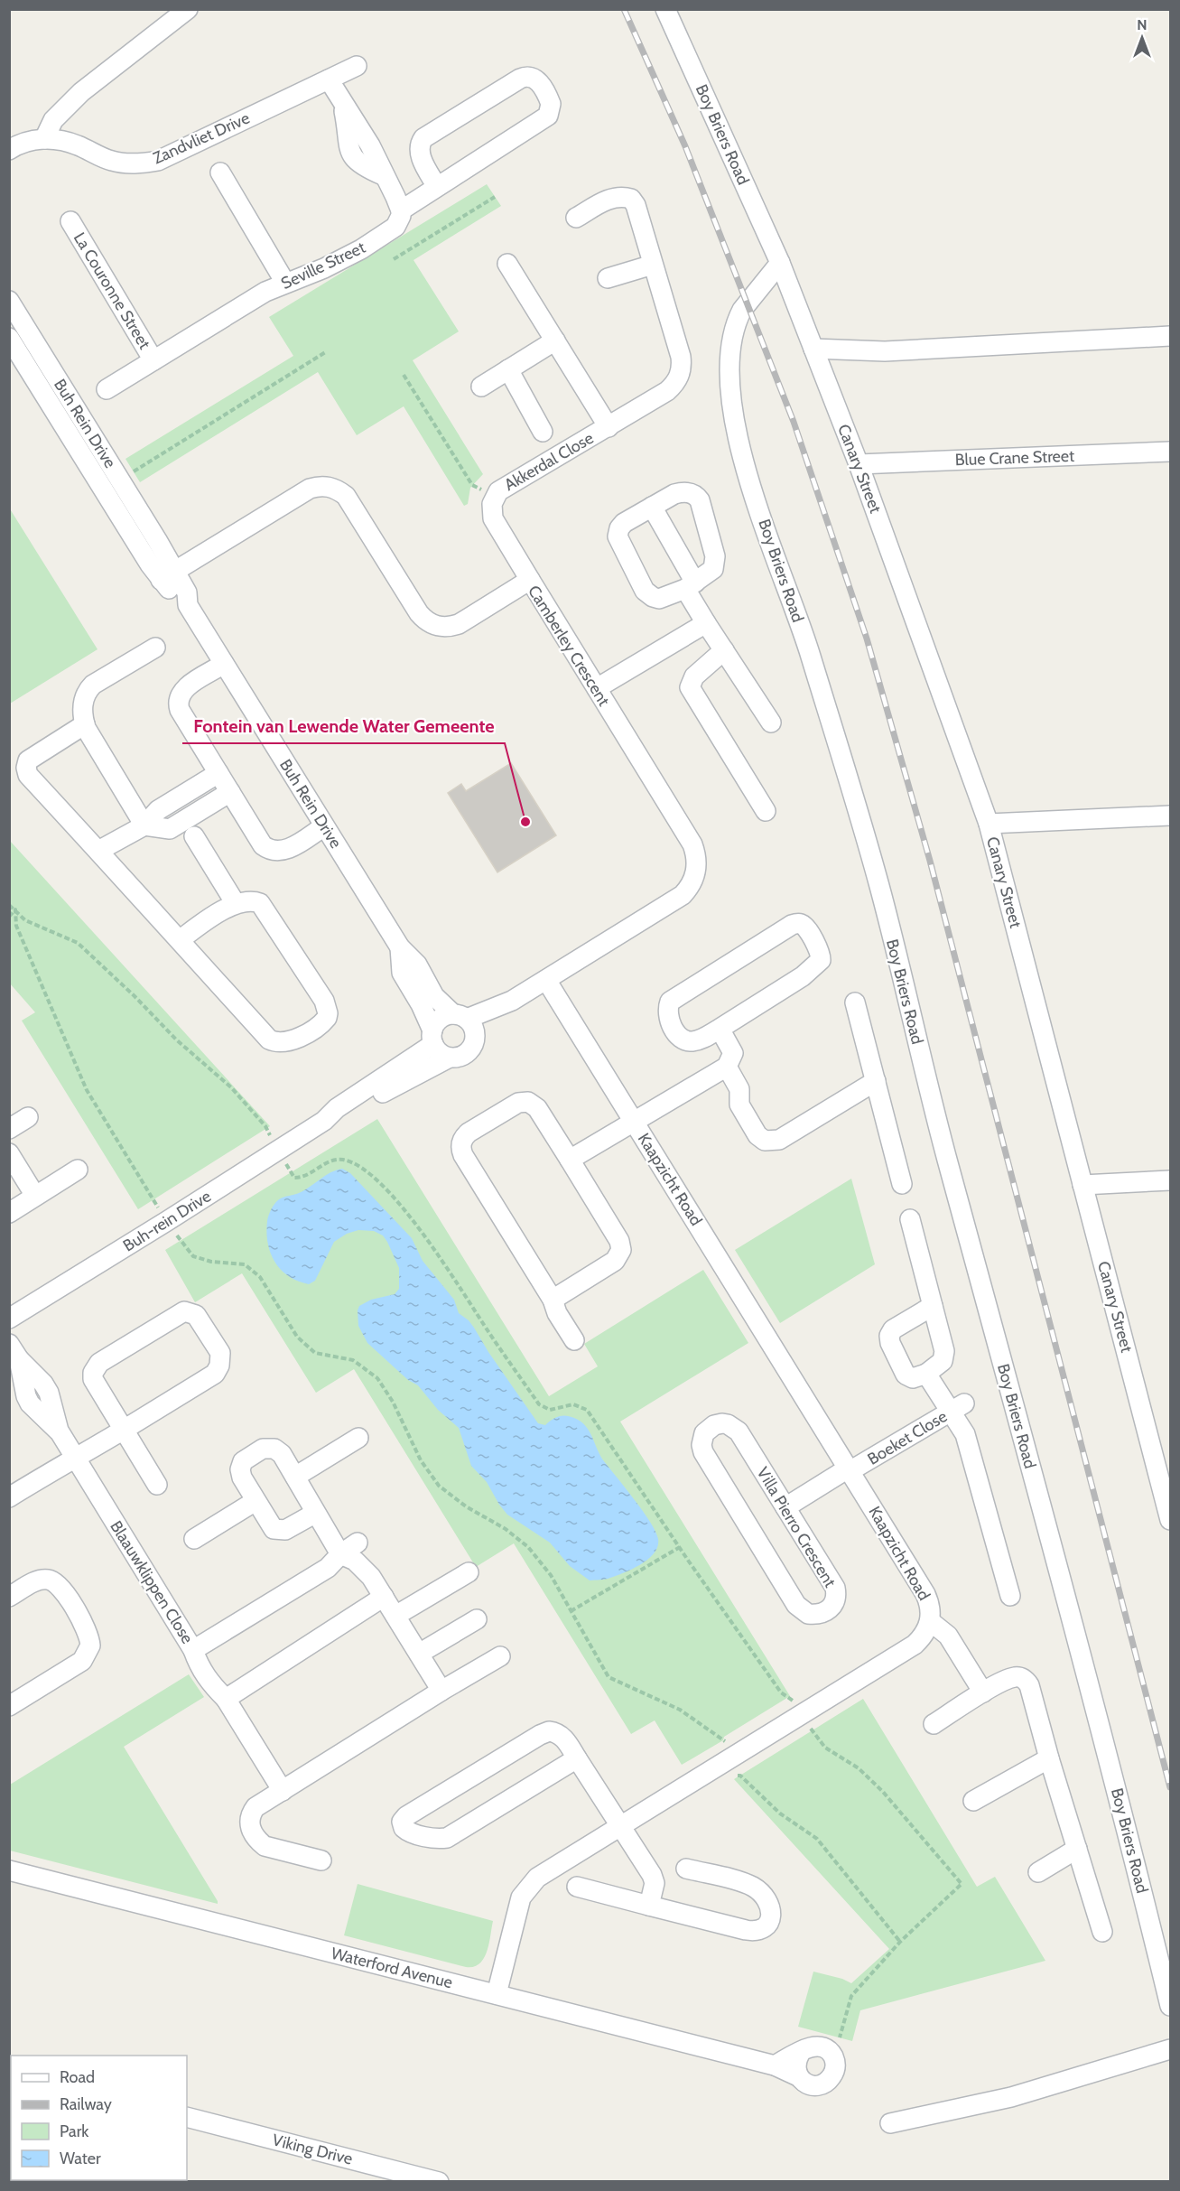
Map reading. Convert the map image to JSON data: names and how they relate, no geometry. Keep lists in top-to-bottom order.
{
  "streets": {
    "street": [
      "Boy Briers Road",
      "Zandvliet Drive",
      "Seville Street",
      "La Couronne Street",
      "Buh Rein Drive",
      "Blue Crane Street",
      "Akkerdal Close",
      "Canary Street",
      "Camberley Crescent",
      "Kaapzicht Road",
      "Buh-rein Drive",
      "Boeket Close",
      "Villa Pierro Crescent",
      "Blaauwklippen Close",
      "Waterford Avenue",
      "Viking Drive"
    ]
  },
  "crossings": [
    ["Boy Briers Road", "Canary Street"],
    ["Seville Street", "La Couronne Street"],
    ["Buh Rein Drive", "Camberley Crescent"],
    ["Buh Rein Drive", "Buh-rein Drive"],
    ["Blue Crane Street", "Canary Street"],
    ["Akkerdal Close", "Camberley Crescent"],
    ["Camberley Crescent", "Kaapzicht Road"],
    ["Camberley Crescent", "Buh-rein Drive"],
    ["Kaapzicht Road", "Boeket Close"],
    ["Kaapzicht Road", "Waterford Avenue"],
    ["Boeket Close", "Villa Pierro Crescent"]
  ],
  "places": ["Fontein van Lewende Water Gemeente"],
  "legend": [
    "Road",
    "Railway",
    "Park",
    "Water"
  ],
  "north": "top"
}
